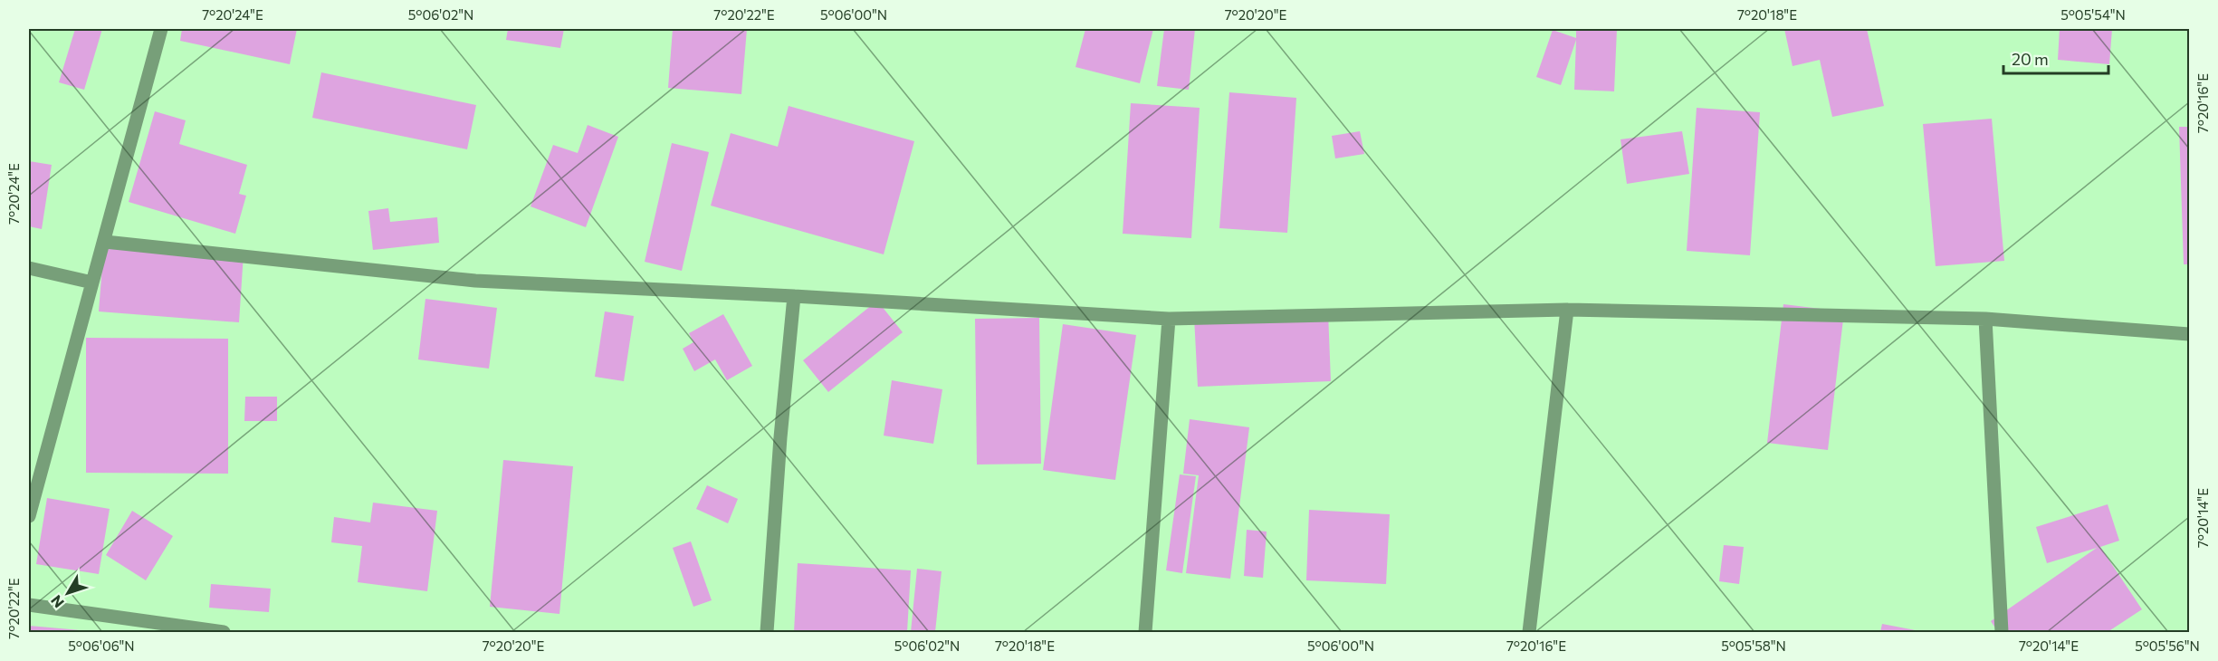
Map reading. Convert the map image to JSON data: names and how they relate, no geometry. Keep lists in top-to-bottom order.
{
  "scale_bar": "20 m",
  "north": "bottom left",
  "coordinates": [
    "7°20'24\"E",
    "5°06'02\"N",
    "7°20'22\"E",
    "5°06'00\"N",
    "7°20'20\"E",
    "7°20'18\"E",
    "5°05'54\"N",
    "7°20'16\"E",
    "7°20'14\"E",
    "5°06'06\"N",
    "5°05'58\"N",
    "5°05'56\"N"
  ]
}
